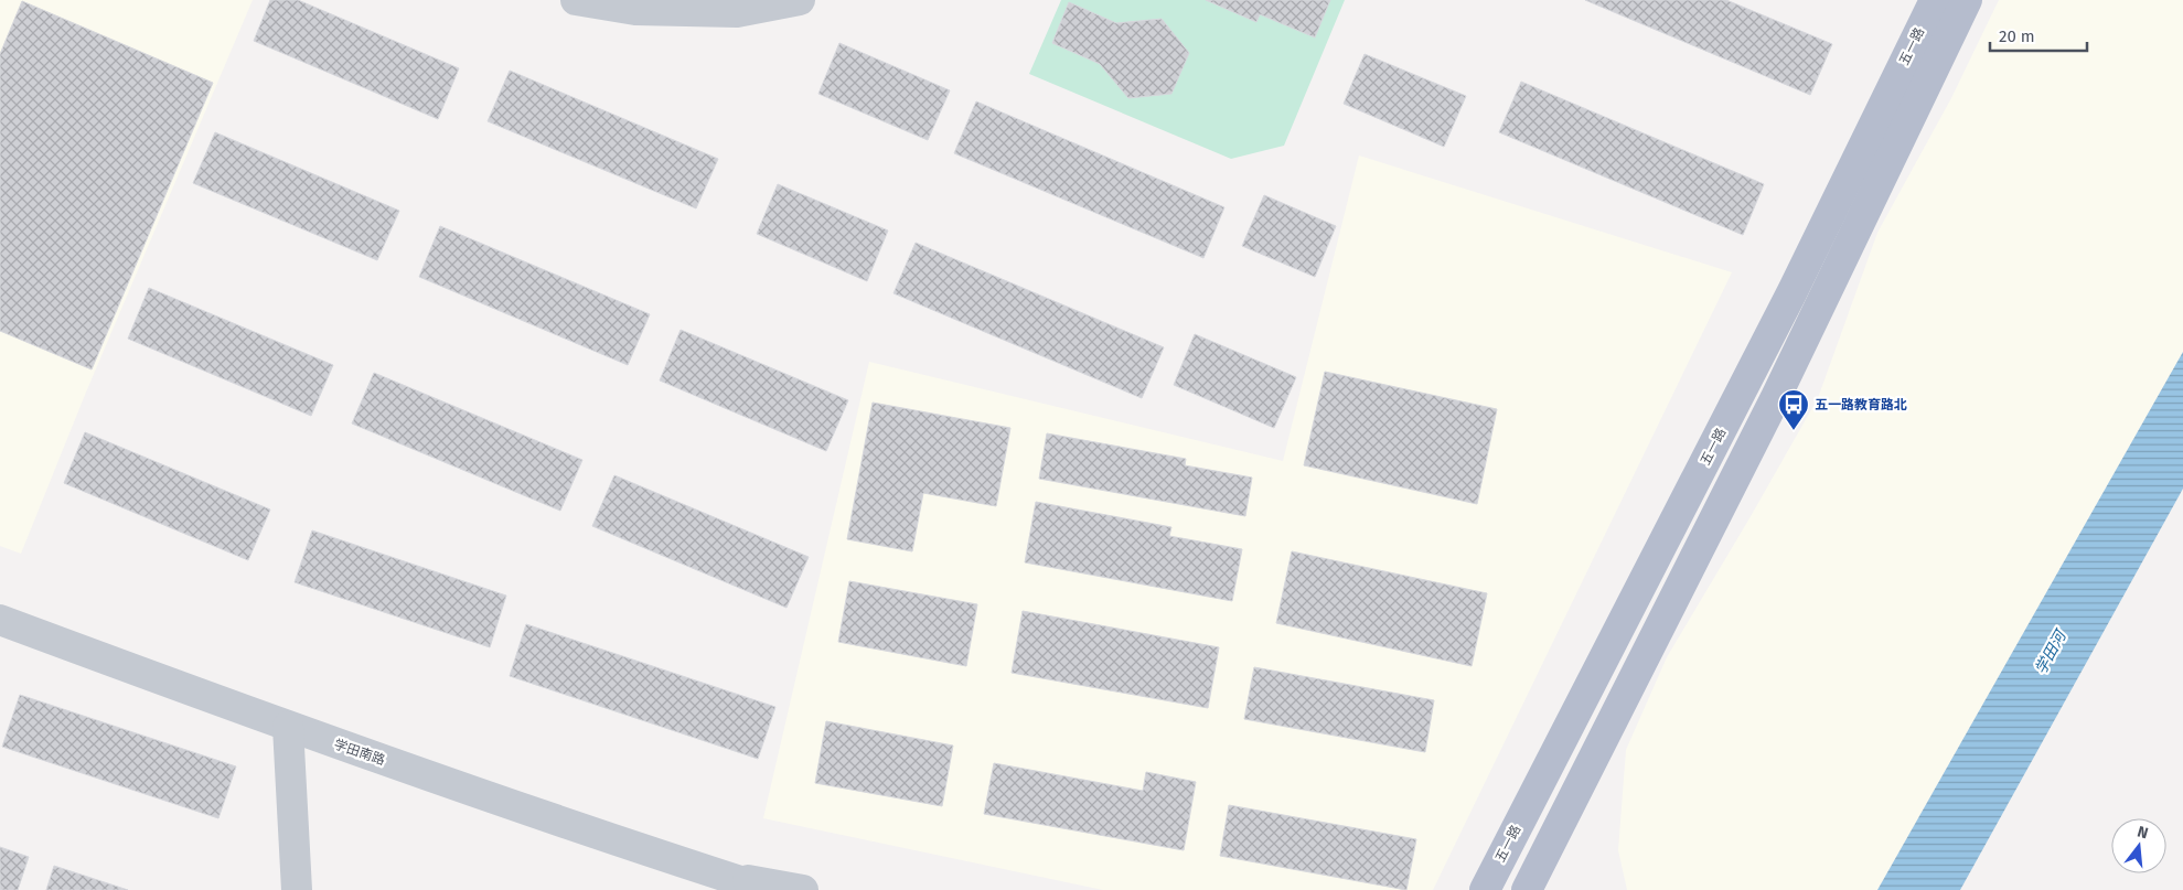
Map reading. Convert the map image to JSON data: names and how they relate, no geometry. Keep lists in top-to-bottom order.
{
  "streets": {
    "main road": ["五一路"],
    "street": ["学田南路"]
  },
  "water": ["学田河"],
  "places": {
    "bus stop": ["五一路教育路北"]
  },
  "scale_bar": "20 m",
  "north": "top"
}
